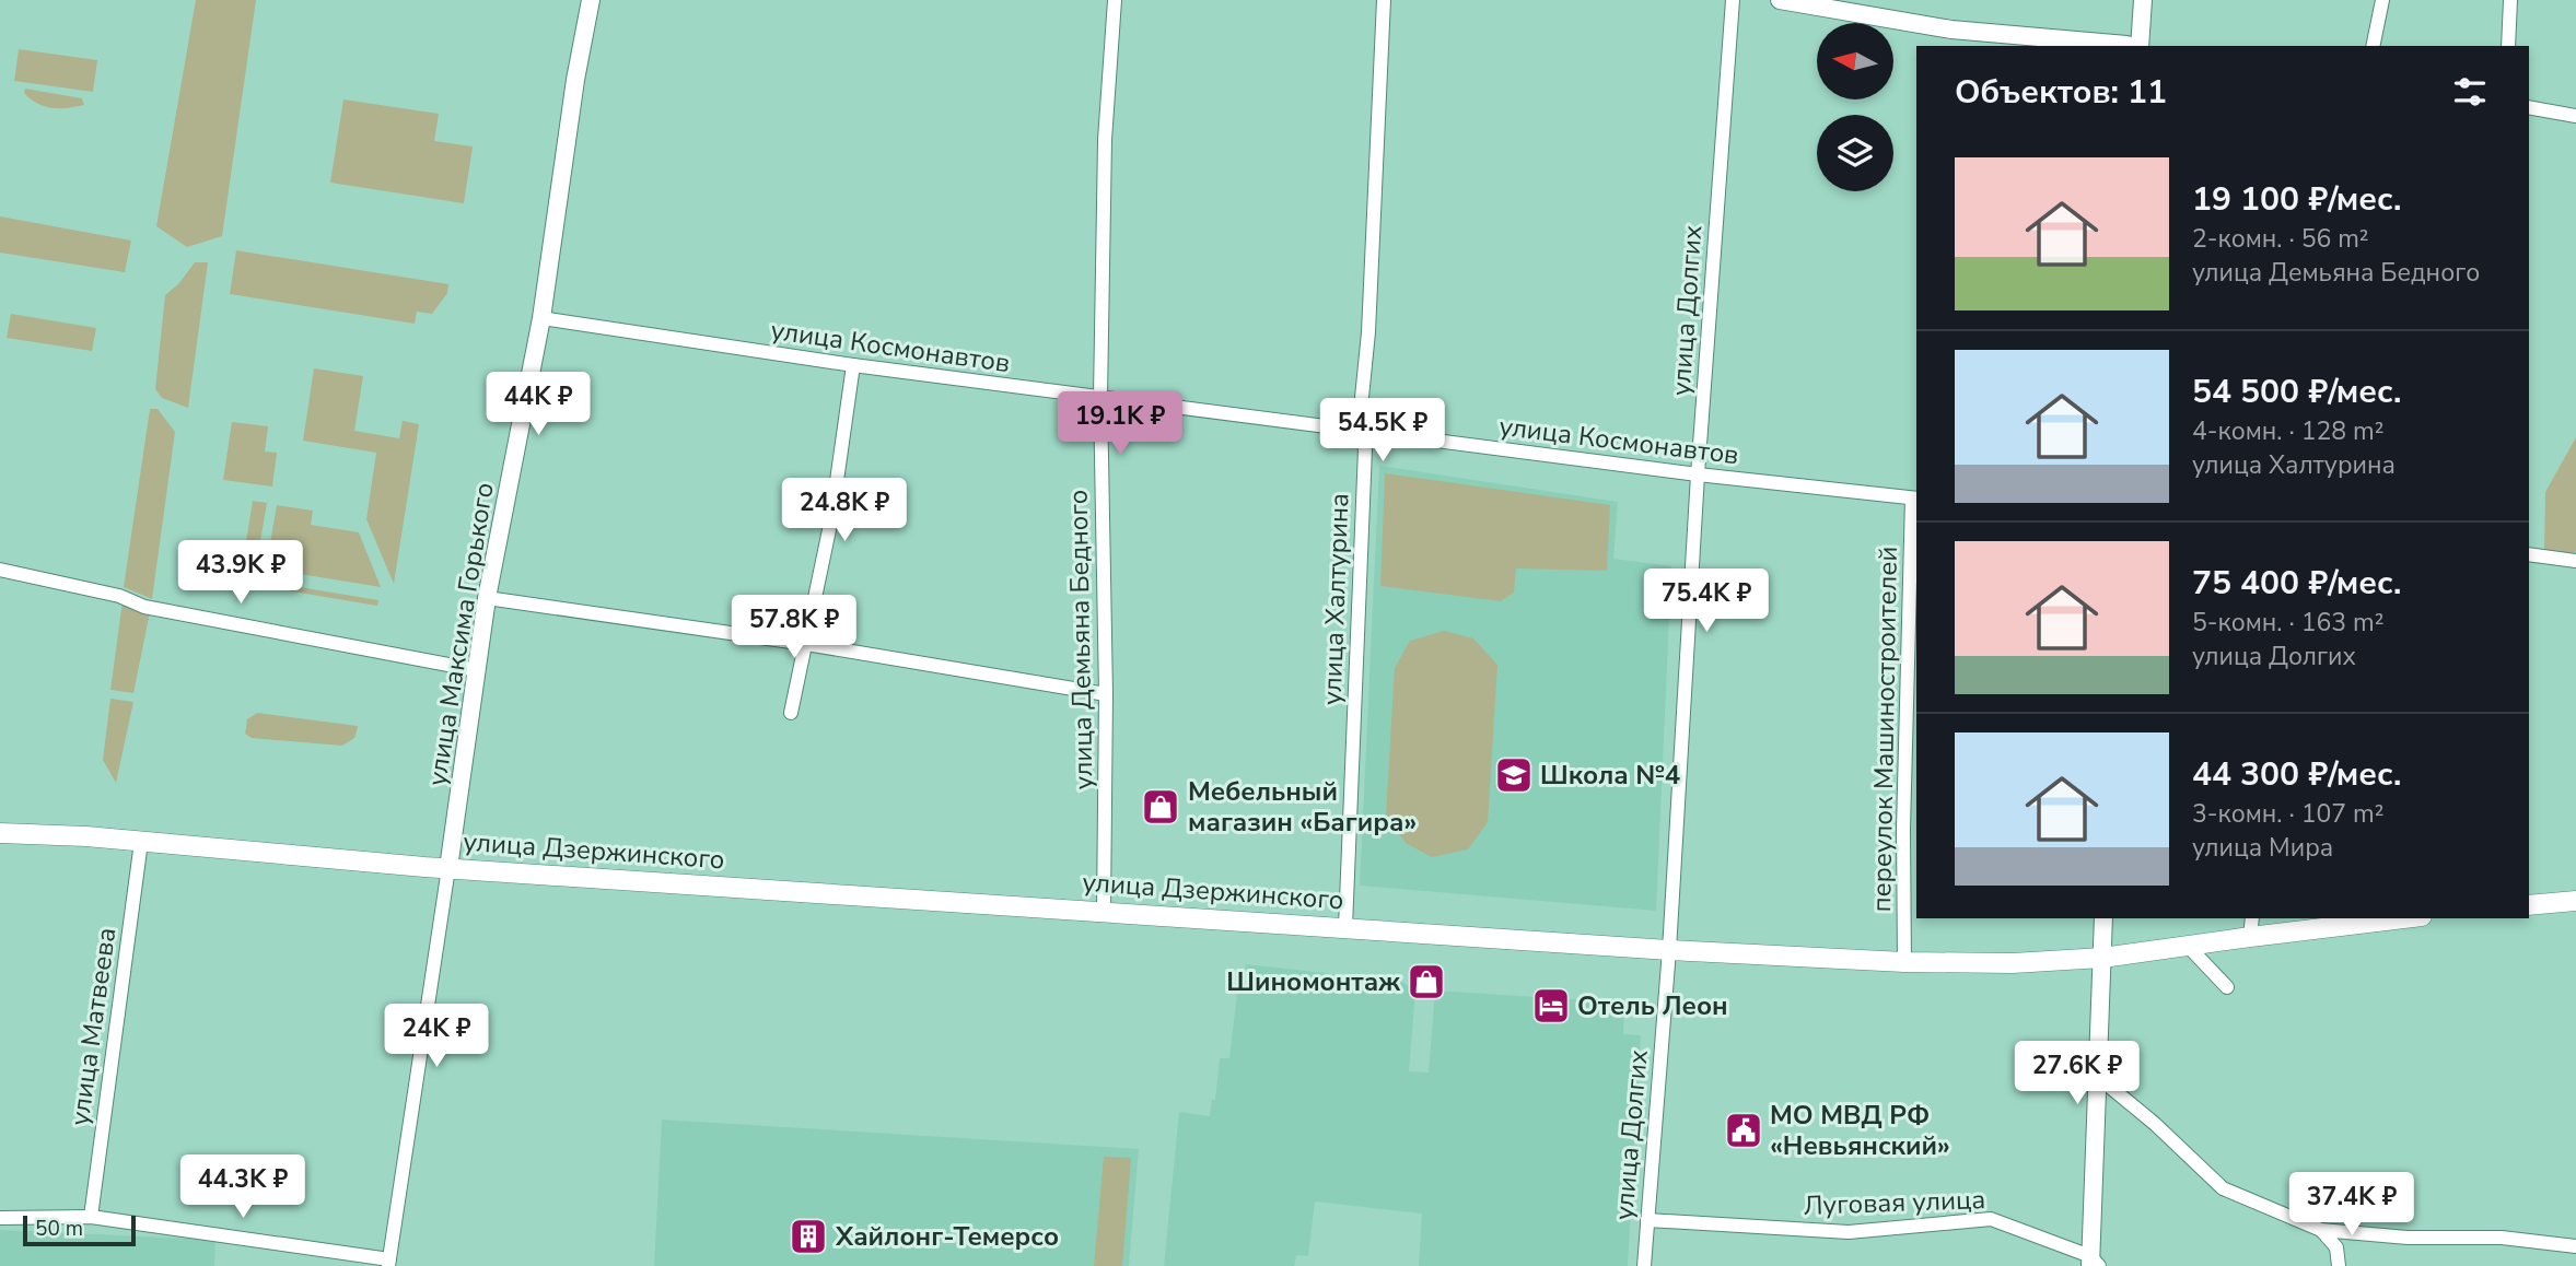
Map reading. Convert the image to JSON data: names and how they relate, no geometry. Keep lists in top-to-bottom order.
{
  "streets": {
    "main road": ["улица Дзержинского"],
    "street": [
      "улица Долгих",
      "улица Космонавтов",
      "улица Халтурина",
      "улица Максима Горького",
      "улица Демьяна Бедного",
      "переулок Машиностроителей",
      "улица Матвеева",
      "Луговая улица"
    ]
  },
  "crossings": [
    ["улица Долгих", "улица Космонавтов"],
    ["улица Долгих", "улица Дзержинского"],
    ["улица Долгих", "Луговая улица"],
    ["улица Космонавтов", "улица Халтурина"],
    ["улица Космонавтов", "улица Максима Горького"],
    ["улица Космонавтов", "улица Демьяна Бедного"],
    ["улица Космонавтов", "переулок Машиностроителей"],
    ["улица Халтурина", "улица Дзержинского"],
    ["улица Максима Горького", "улица Дзержинского"],
    ["улица Демьяна Бедного", "улица Дзержинского"],
    ["переулок Машиностроителей", "улица Дзержинского"],
    ["улица Дзержинского", "улица Матвеева"]
  ],
  "places": {
    "school or university": ["Школа №4"],
    "shop": ["Мебельный магазин «Багира»", "Шиномонтаж"],
    "hotel": ["Отель Леон"],
    "public building": ["МО МВД РФ «Невьянский»"],
    "building": ["Хайлонг-Темерсо"]
  },
  "scale_bar": "50 m",
  "north": "left",
  "page": {
    "heading": "Объектов: 11",
    "list": [
      {
        "name": "19 100 ₽/мес.",
        "note": "2-комн. · 56 m² · улица Демьяна Бедного"
      },
      {
        "name": "54 500 ₽/мес.",
        "note": "4-комн. · 128 m² · улица Халтурина"
      },
      {
        "name": "75 400 ₽/мес.",
        "note": "5-комн. · 163 m² · улица Долгих"
      },
      {
        "name": "44 300 ₽/мес.",
        "note": "3-комн. · 107 m² · улица Мира"
      }
    ],
    "price": [
      "44K ₽",
      "19.1K ₽",
      "54.5K ₽",
      "24.8K ₽",
      "43.9K ₽",
      "75.4K ₽",
      "57.8K ₽",
      "24K ₽",
      "27.6K ₽",
      "44.3K ₽",
      "37.4K ₽"
    ],
    "scale": "50 m"
  }
}
